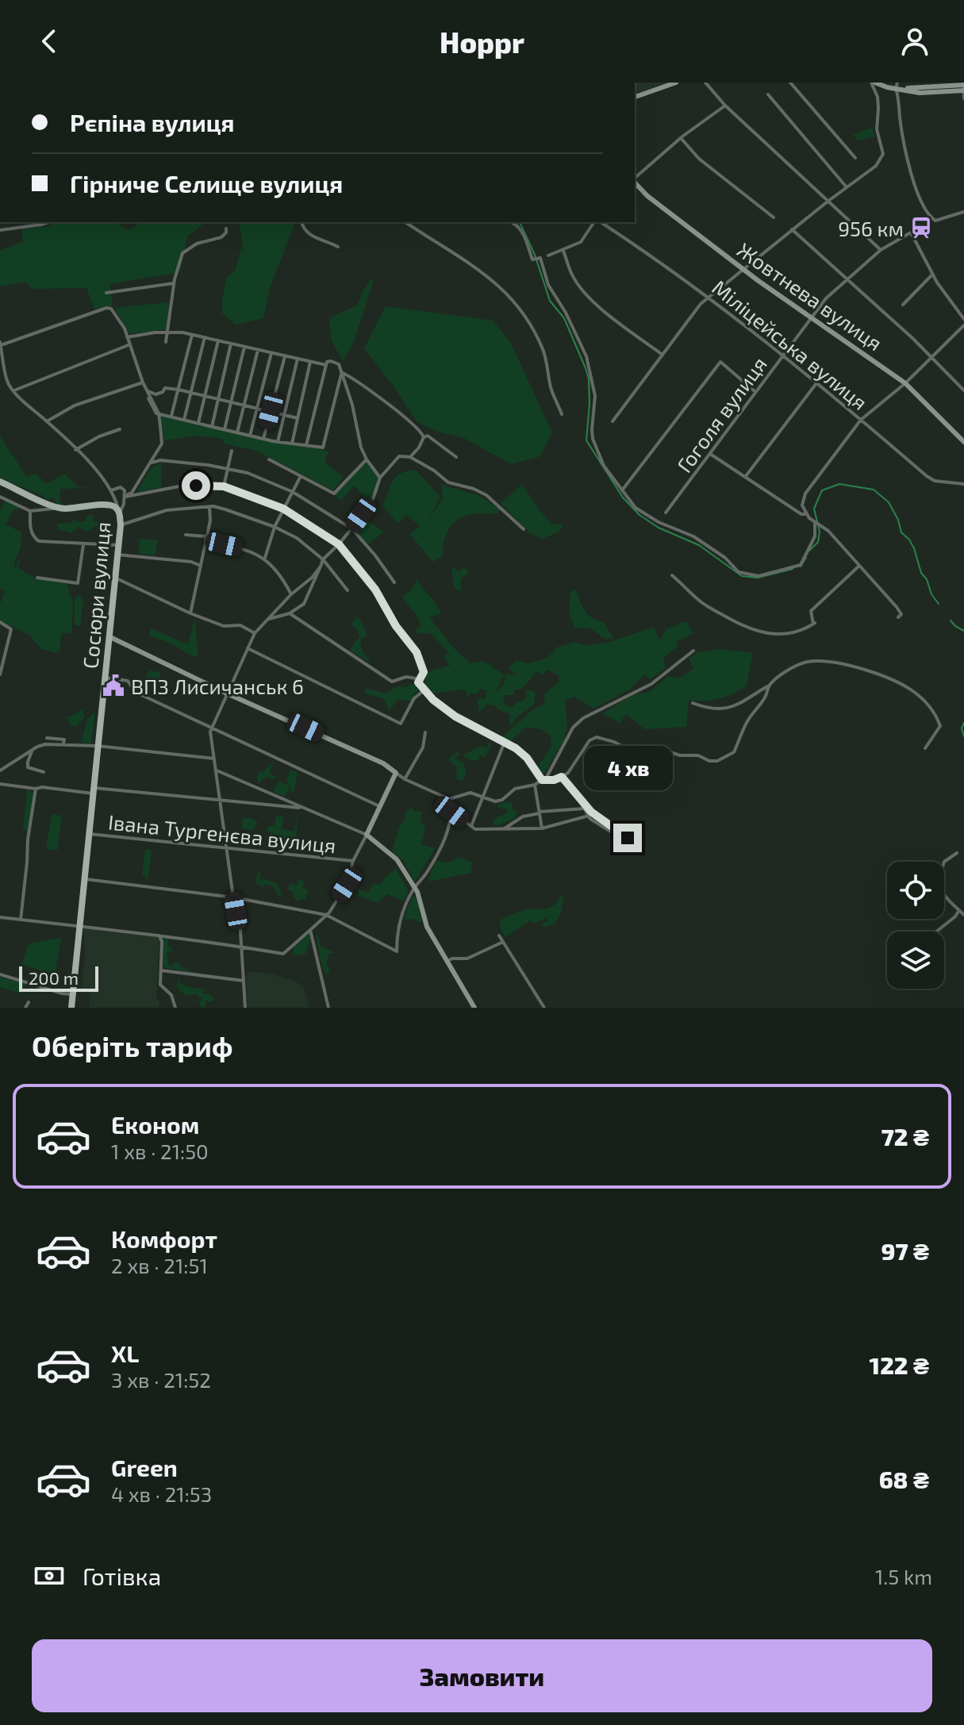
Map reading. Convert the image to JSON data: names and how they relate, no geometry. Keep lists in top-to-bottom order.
{
  "streets": {
    "main road": ["Жовтнева вулиця", "Сосюри вулиця"],
    "street": ["Міліцейська вулиця", "Гоголя вулиця", "Івана Тургенєва вулиця"]
  },
  "crossings": [
    ["Жовтнева вулиця", "Гоголя вулиця"],
    ["Міліцейська вулиця", "Гоголя вулиця"],
    ["Сосюри вулиця", "Івана Тургенєва вулиця"]
  ],
  "places": {
    "station": ["956 км"],
    "public building": ["ВПЗ Лисичанськ 6"]
  },
  "scale_bar": "200 m",
  "page": {
    "header": "Hoppr",
    "banner": ["Рєпіна вулиця", "Гірниче Селище вулиця"],
    "bubble": "4 хв",
    "scale": "200 m",
    "heading": "Оберіть тариф",
    "list": [
      {
        "name": "Економ",
        "note": "1 хв · 21:50",
        "value": "72 ₴"
      },
      {
        "name": "Комфорт",
        "note": "2 хв · 21:51",
        "value": "97 ₴"
      },
      {
        "name": "XL",
        "note": "3 хв · 21:52",
        "value": "122 ₴"
      },
      {
        "name": "Green",
        "note": "4 хв · 21:53",
        "value": "68 ₴"
      }
    ],
    "pay": ["Готівка", "1.5 km"],
    "buttons": "Замовити"
  }
}
